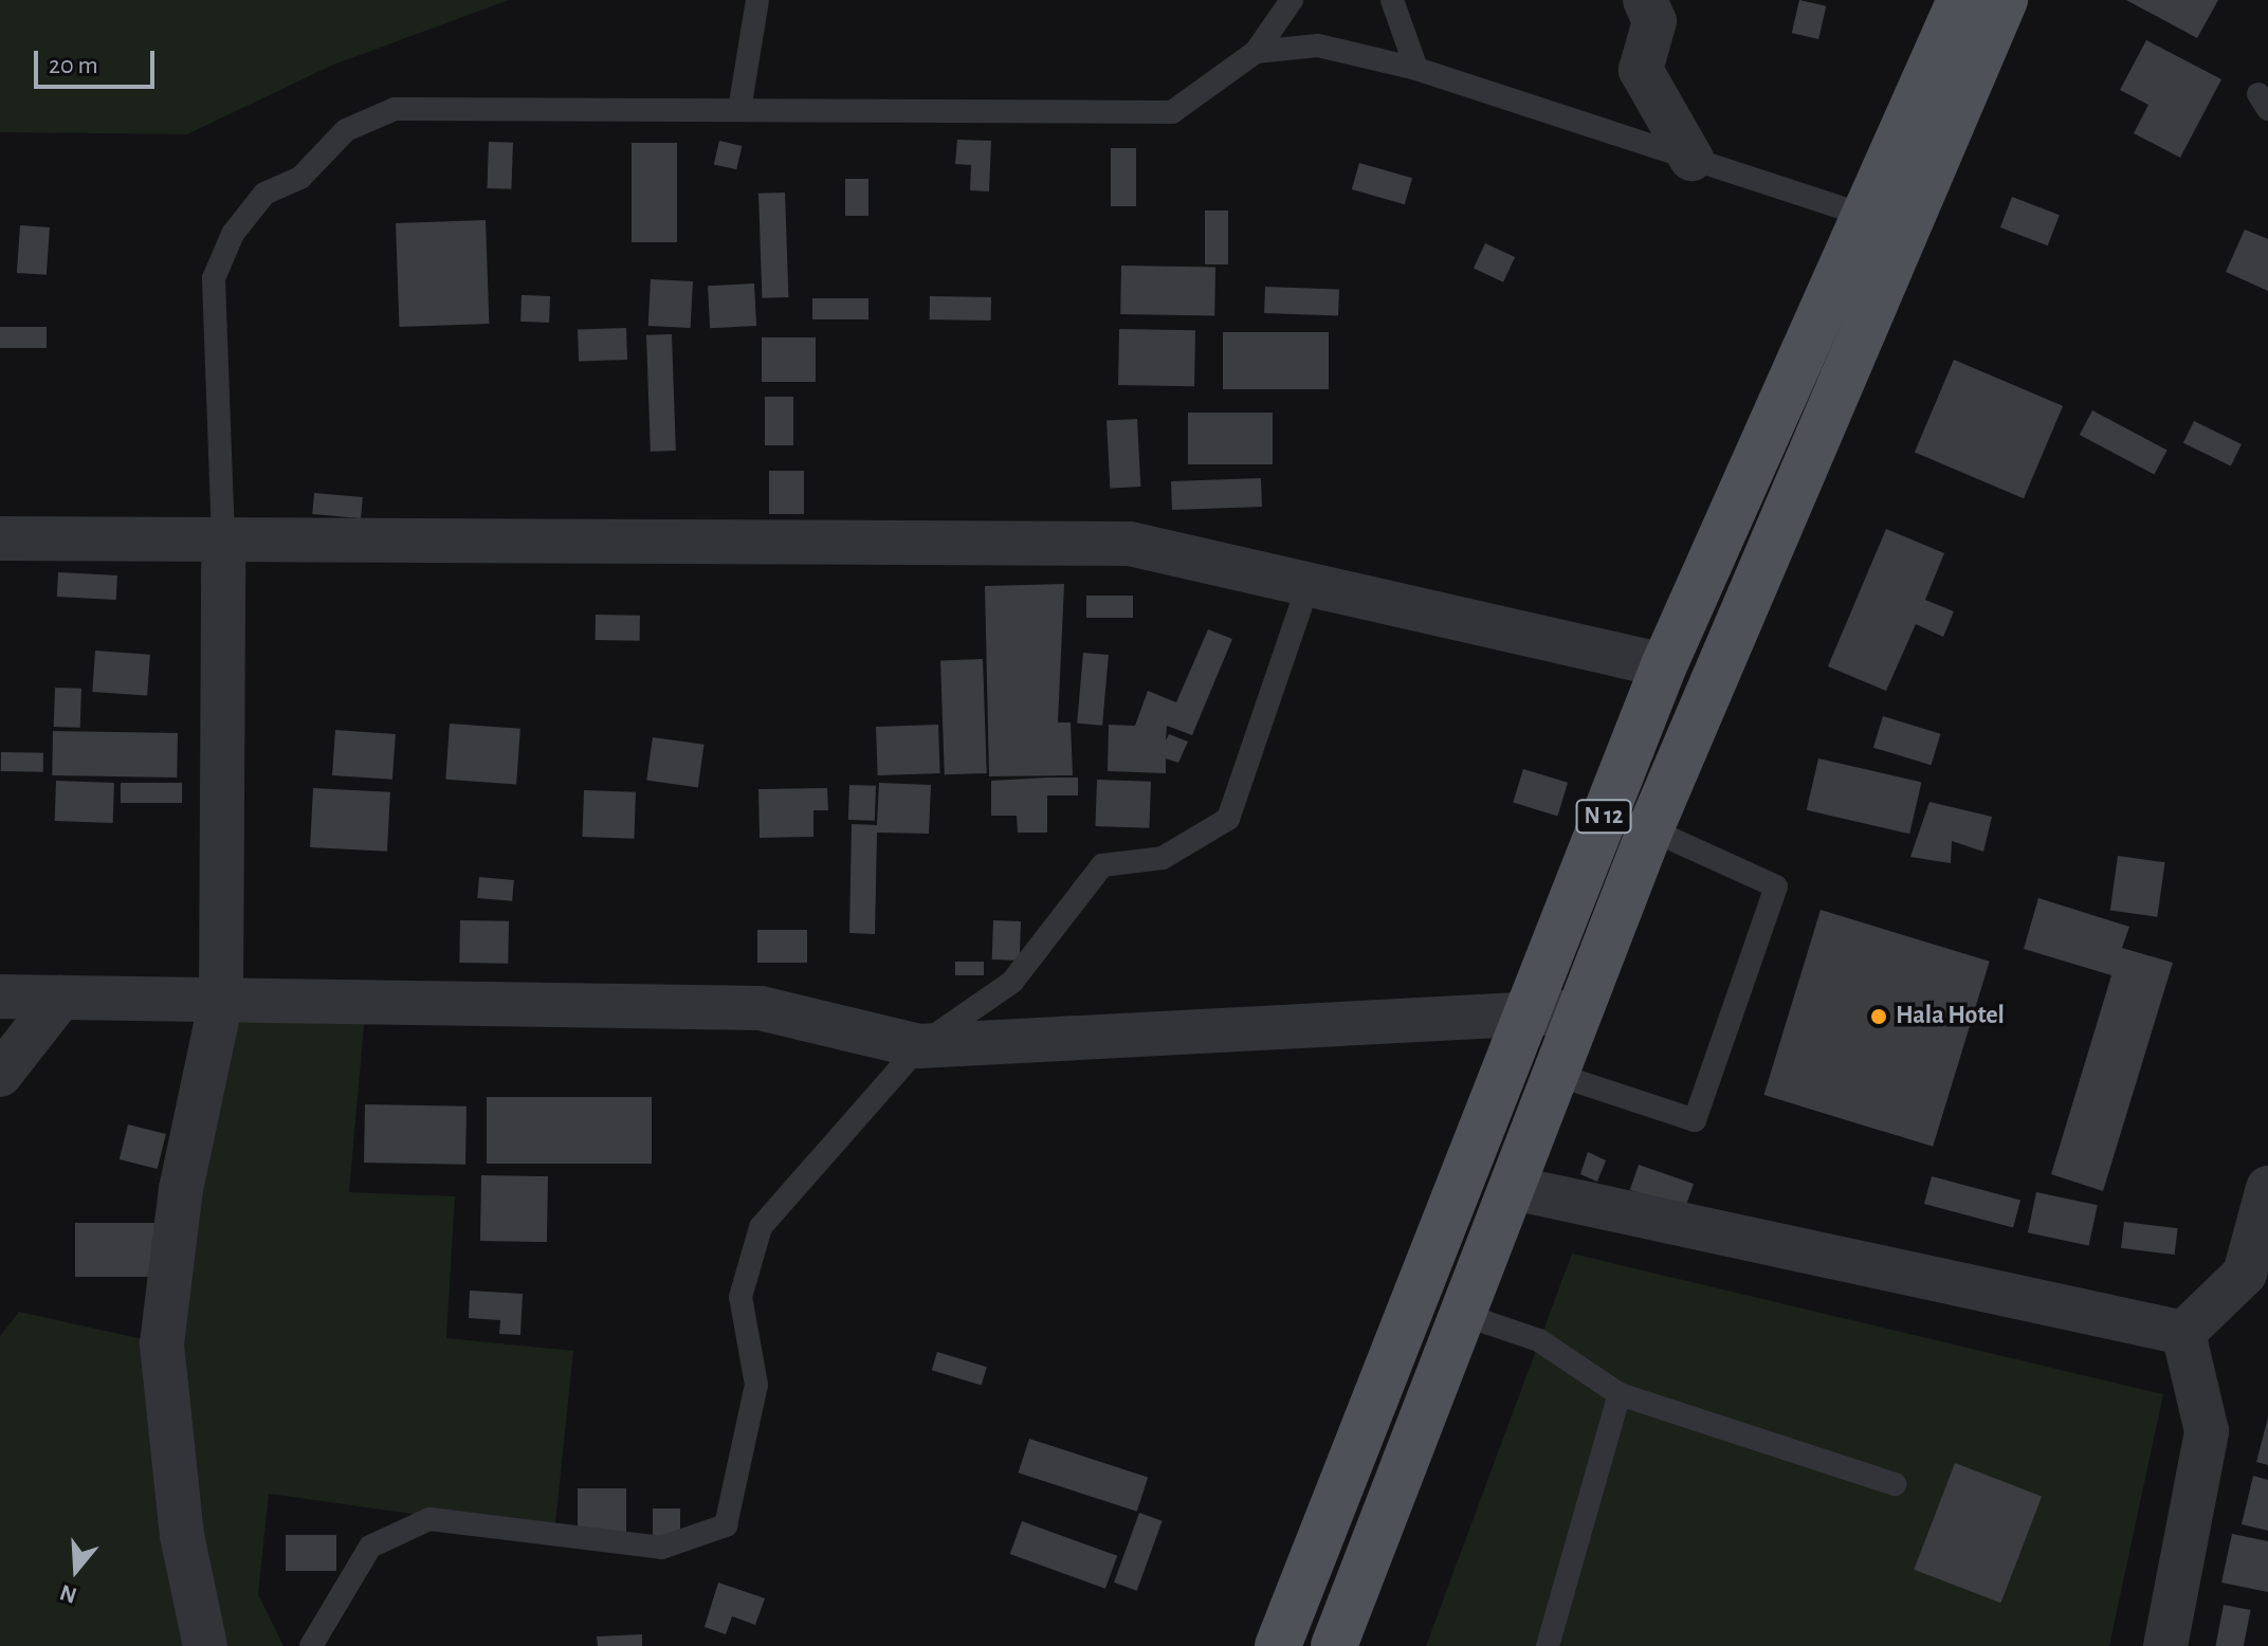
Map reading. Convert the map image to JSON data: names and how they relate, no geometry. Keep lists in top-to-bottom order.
{
  "streets": {
    "main road": ["N 12"]
  },
  "places": ["Hala Hotel"],
  "scale_bar": "20 m",
  "north": "bottom"
}
